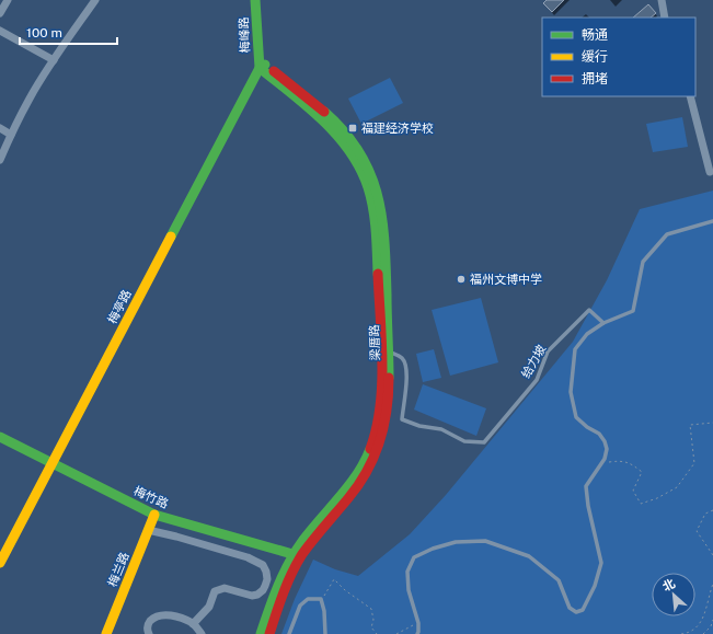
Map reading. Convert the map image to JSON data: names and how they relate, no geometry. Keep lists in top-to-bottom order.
{
  "streets": {
    "main road": [
      "梅峰路",
      "梅亭路",
      "梁厝路",
      "梅竹路",
      "梅兰路"
    ],
    "lane": ["给力坡"]
  },
  "crossings": [
    ["梅峰路", "梅亭路"],
    ["梅峰路", "梁厝路"],
    ["梅亭路", "梁厝路"],
    ["梅亭路", "梅竹路"],
    ["梁厝路", "给力坡"],
    ["梁厝路", "梅竹路"],
    ["梅竹路", "梅兰路"]
  ],
  "places": {
    "transit": ["福建经济学校"],
    "other": ["福州文博中学"]
  },
  "legend": ["畅通", "缓行", "拥堵"],
  "scale_bar": "100 m",
  "north": "top left"
}
